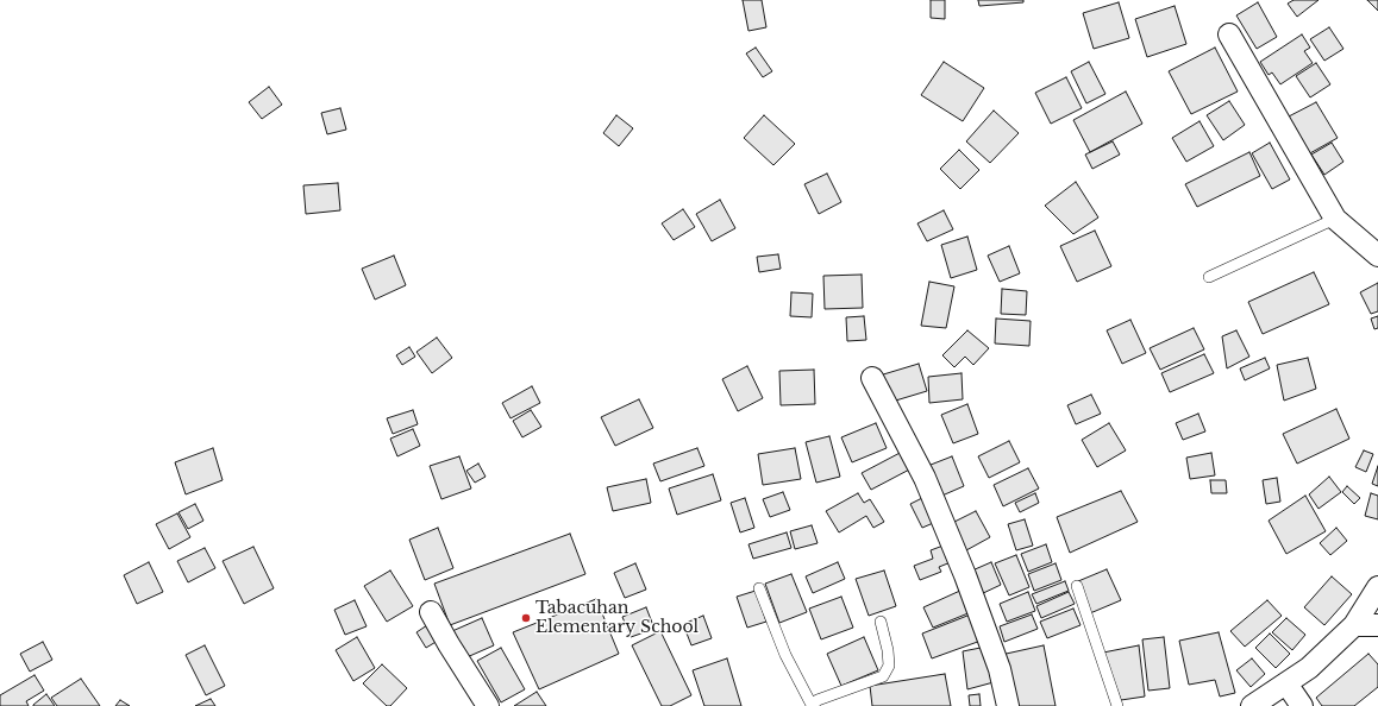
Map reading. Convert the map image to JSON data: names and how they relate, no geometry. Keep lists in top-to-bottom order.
{
  "places": ["Tabacuhan Elementary School"]
}
